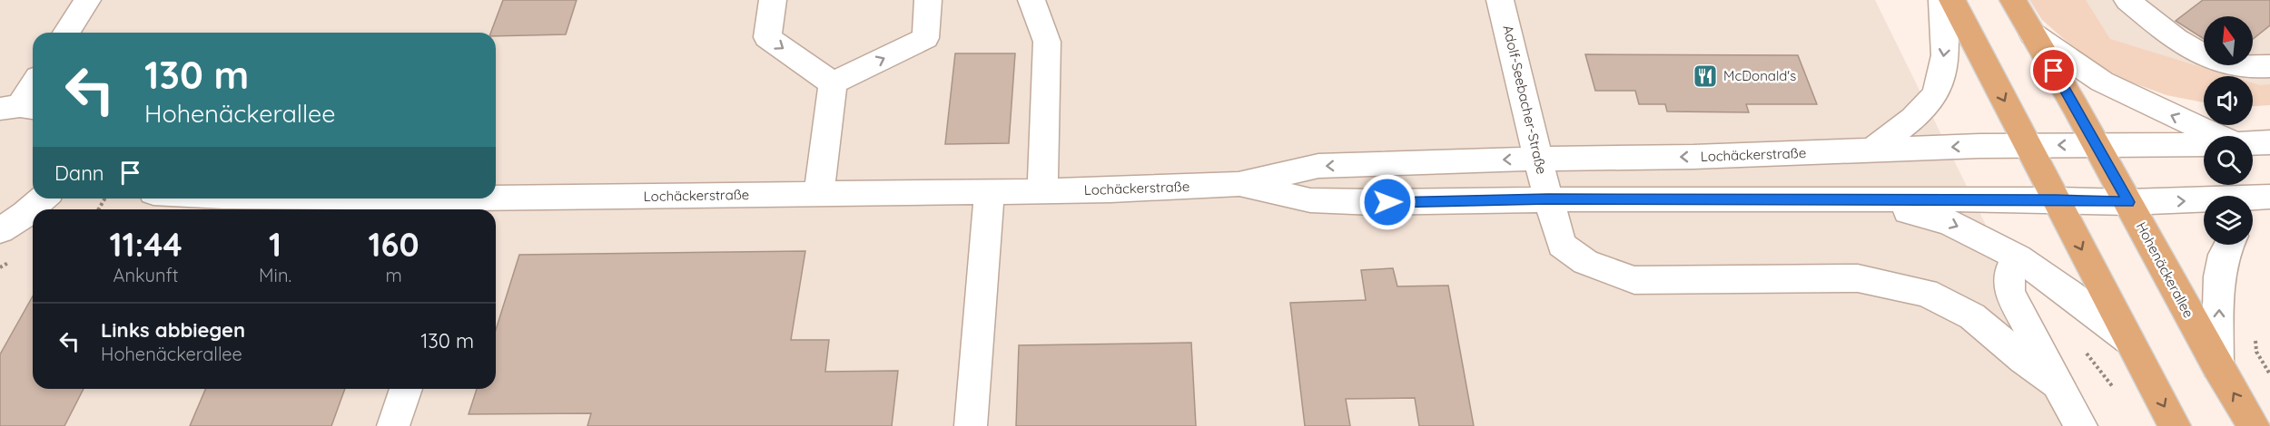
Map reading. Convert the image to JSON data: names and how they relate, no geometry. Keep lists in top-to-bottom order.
{
  "streets": {
    "main road": ["Hohenäckerallee"],
    "street": ["Adolf-Seebacher-Straße", "Lochäckerstraße"]
  },
  "crossings": [
    ["Adolf-Seebacher-Straße", "Lochäckerstraße"],
    ["Lochäckerstraße", "Hohenäckerallee"]
  ],
  "places": {
    "restaurant": ["McDonald's"]
  },
  "north": "top",
  "page": {
    "turn": ["130 m", "Hohenäckerallee"],
    "then": "Dann",
    "eta": [
      "11:44",
      "Ankunft",
      "1",
      "Min.",
      "160",
      "m"
    ],
    "list": [
      {
        "name": "Links abbiegen",
        "note": "Hohenäckerallee",
        "value": "130 m"
      }
    ]
  }
}
